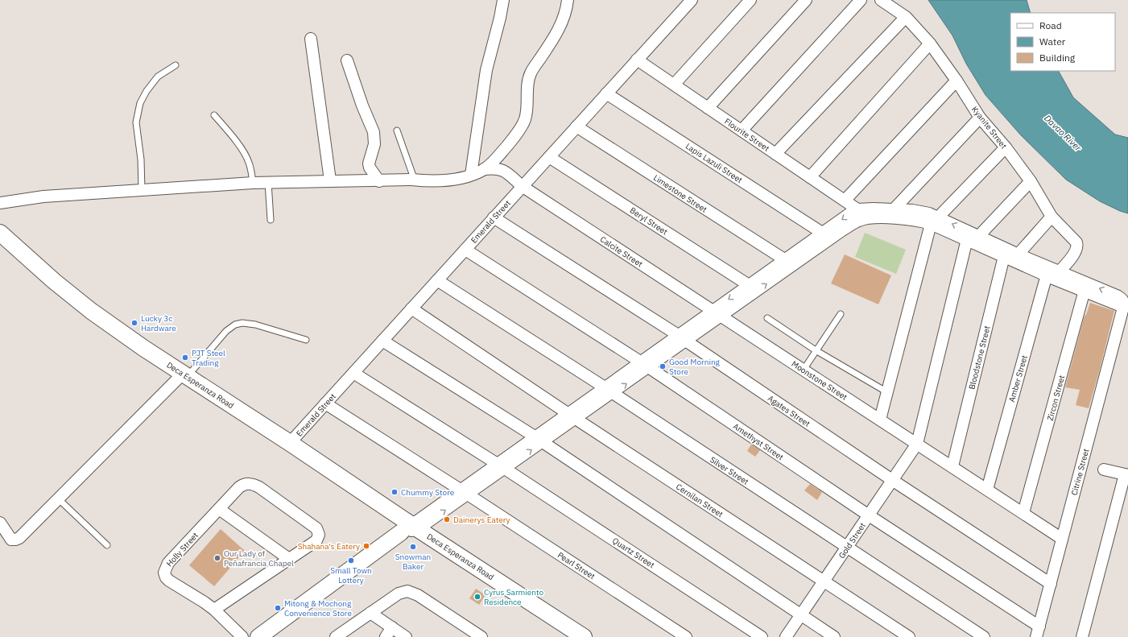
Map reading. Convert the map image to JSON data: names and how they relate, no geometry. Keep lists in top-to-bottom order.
{
  "streets": {
    "street": [
      "Kyanite Street",
      "Flourite Street",
      "Lapis Lazuli Street",
      "Limestone Street",
      "Beryl Street",
      "Emerald Street",
      "Calcite Street",
      "Bloodstone Street",
      "Amber Street",
      "Moonstone Street",
      "Deca Esperanza Road",
      "Zircon Street",
      "Agates Street",
      "Amethyst Street",
      "Silver Street",
      "Citrine Street",
      "Cernilan Street",
      "Gold Street",
      "Holly Street",
      "Quartz Street",
      "Pearl Street"
    ]
  },
  "crossings": [
    ["Kyanite Street", "Amber Street"],
    ["Flourite Street", "Emerald Street"],
    ["Lapis Lazuli Street", "Emerald Street"],
    ["Limestone Street", "Emerald Street"],
    ["Beryl Street", "Emerald Street"],
    ["Emerald Street", "Calcite Street"],
    ["Emerald Street", "Deca Esperanza Road"],
    ["Emerald Street", "Agates Street"],
    ["Emerald Street", "Amethyst Street"],
    ["Emerald Street", "Silver Street"],
    ["Emerald Street", "Cernilan Street"],
    ["Emerald Street", "Quartz Street"],
    ["Emerald Street", "Pearl Street"],
    ["Calcite Street", "Moonstone Street"],
    ["Bloodstone Street", "Moonstone Street"],
    ["Amber Street", "Moonstone Street"],
    ["Moonstone Street", "Zircon Street"],
    ["Moonstone Street", "Citrine Street"],
    ["Moonstone Street", "Gold Street"],
    ["Zircon Street", "Citrine Street"],
    ["Agates Street", "Citrine Street"],
    ["Agates Street", "Gold Street"],
    ["Amethyst Street", "Citrine Street"],
    ["Amethyst Street", "Gold Street"],
    ["Silver Street", "Gold Street"],
    ["Cernilan Street", "Gold Street"]
  ],
  "water": ["Davao River"],
  "places": [
    "Lucky 3c Hardware",
    "PJT Steel Trading",
    "Good Morning Store",
    "Chummy Store",
    "Dainerys Eatery",
    "Shahana's Eatery",
    "Snowman Baker",
    "Our Lady of Peñafrancia Chapel",
    "Small Town Lottery",
    "Cyrus Sarmiento Residence",
    "Mitong & Mochong Convenience Store"
  ],
  "legend": ["Road", "Water", "Building"]
}
